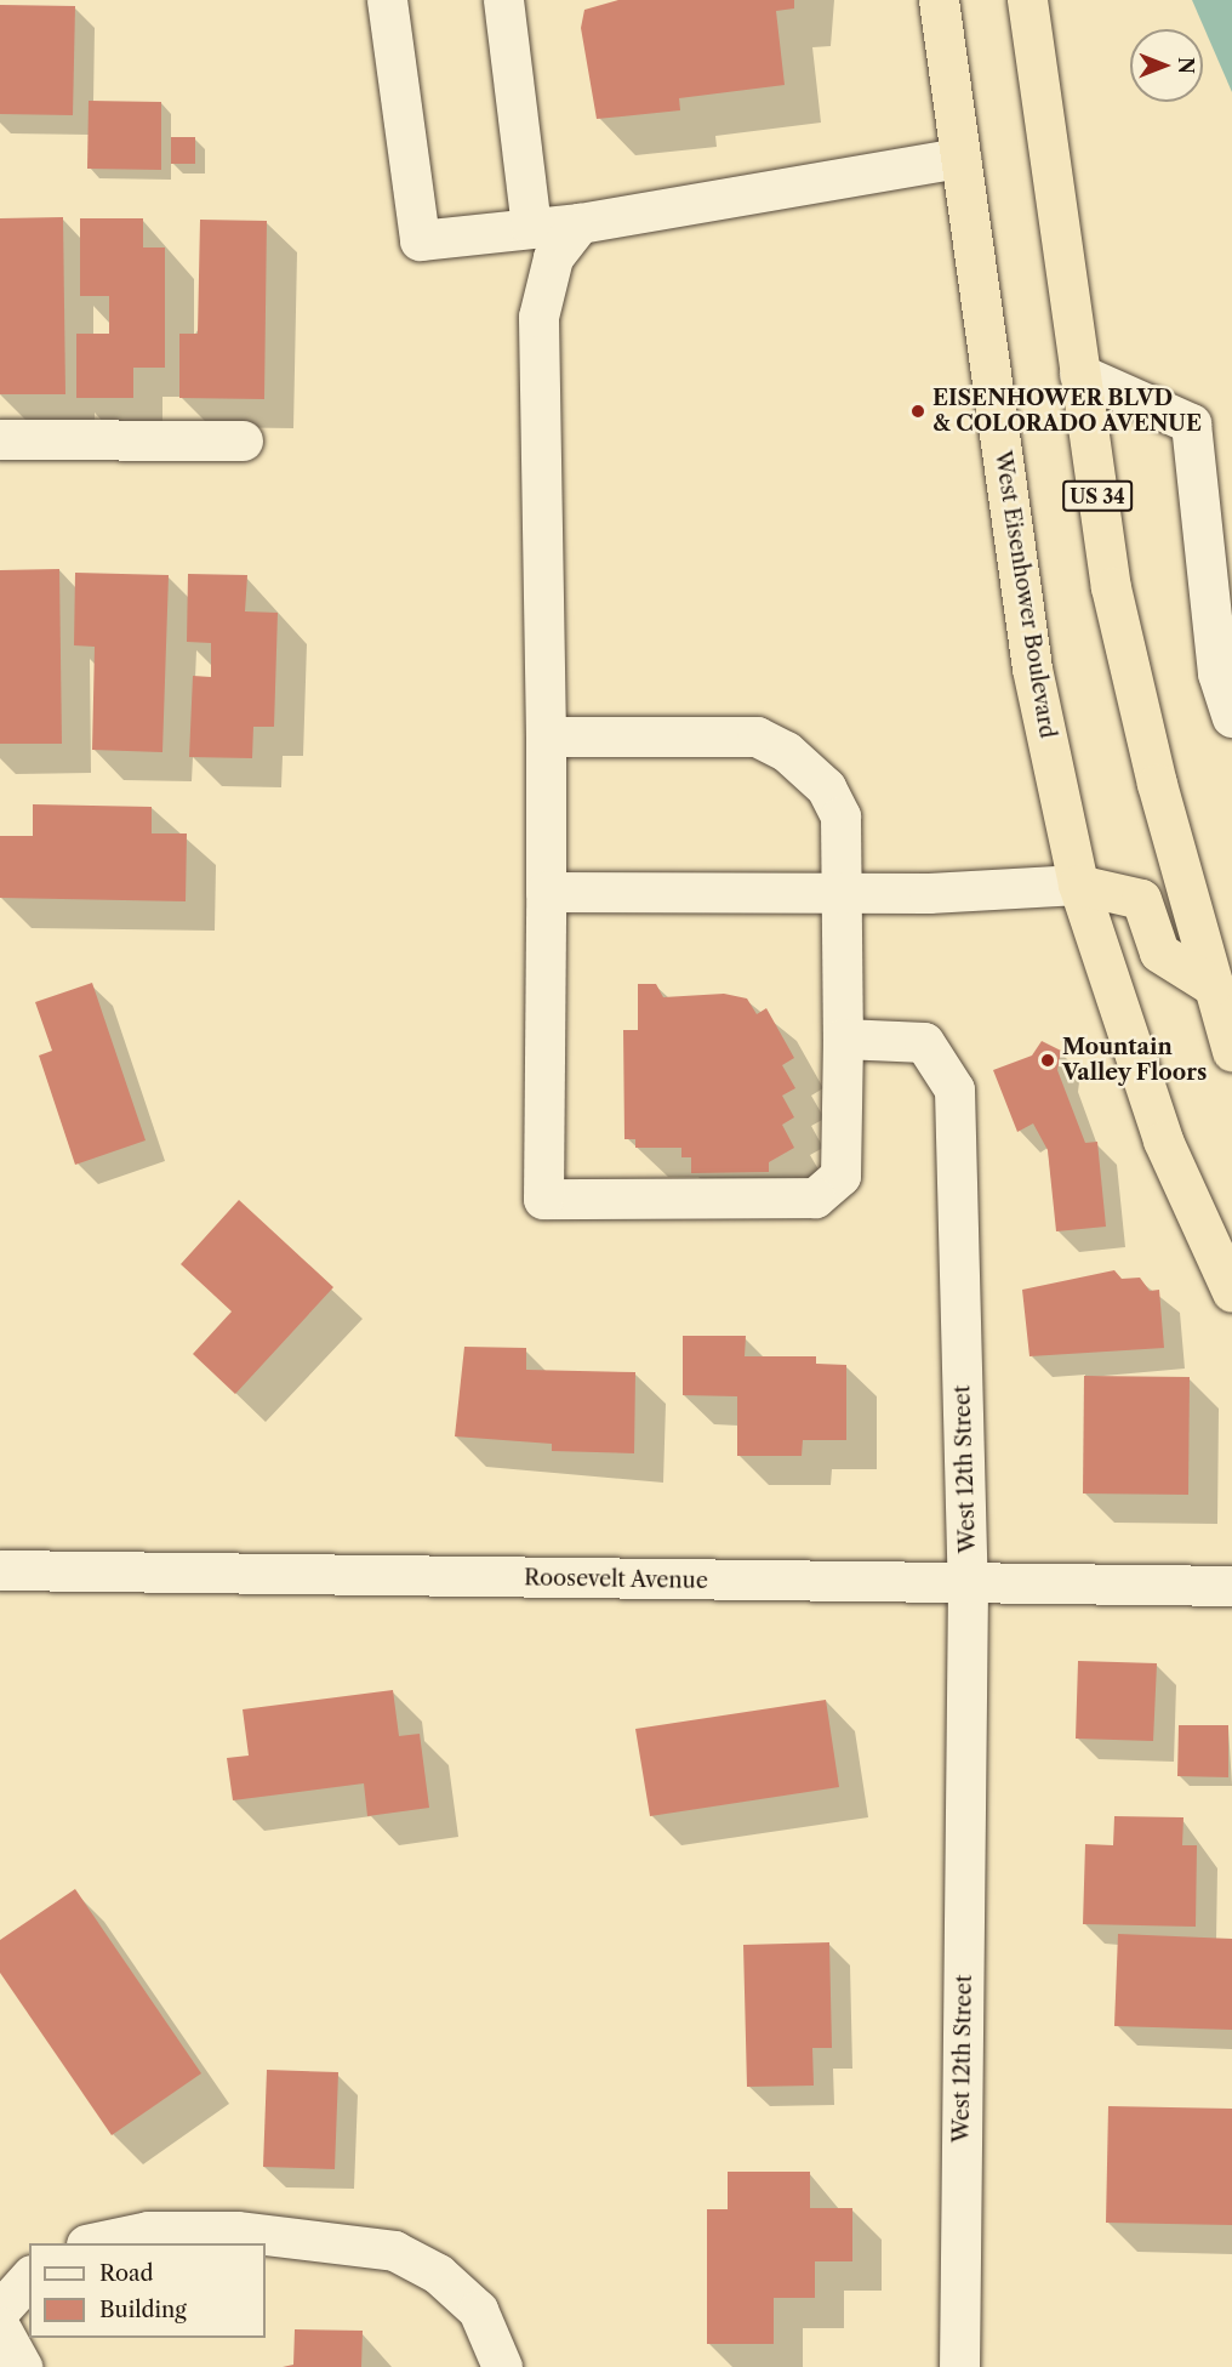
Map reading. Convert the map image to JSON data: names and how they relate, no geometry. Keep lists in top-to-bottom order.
{
  "streets": {
    "highway": ["US 34", "West Eisenhower Boulevard"],
    "street": ["West 12th Street", "Roosevelt Avenue"]
  },
  "crossings": [
    ["West 12th Street", "Roosevelt Avenue"]
  ],
  "places": ["EISENHOWER BLVD & COLORADO AVENUE", "Mountain Valley Floors"],
  "legend": ["Road", "Building"],
  "north": "right"
}
